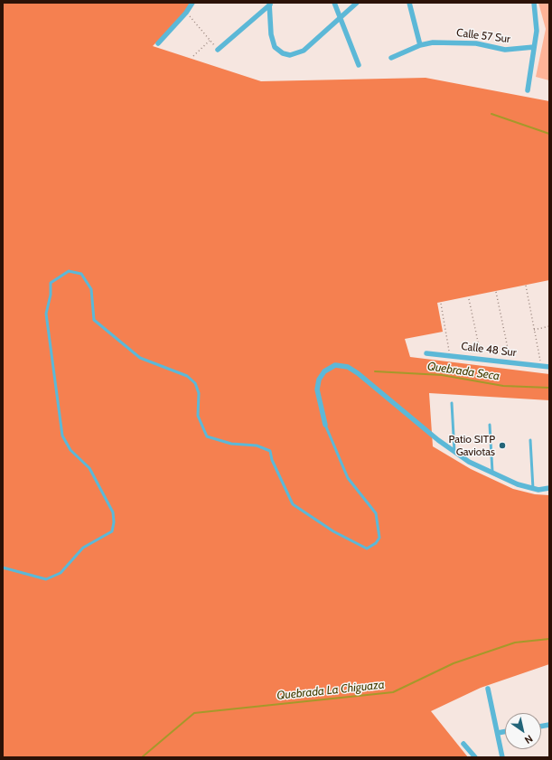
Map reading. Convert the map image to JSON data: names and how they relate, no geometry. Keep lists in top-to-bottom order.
{
  "streets": {
    "street": ["Calle 57 Sur", "Calle 48 Sur"]
  },
  "water": ["Quebrada Seca", "Quebrada La Chiguaza"],
  "places": ["Patio SITP Gaviotas"],
  "north": "bottom right"
}
